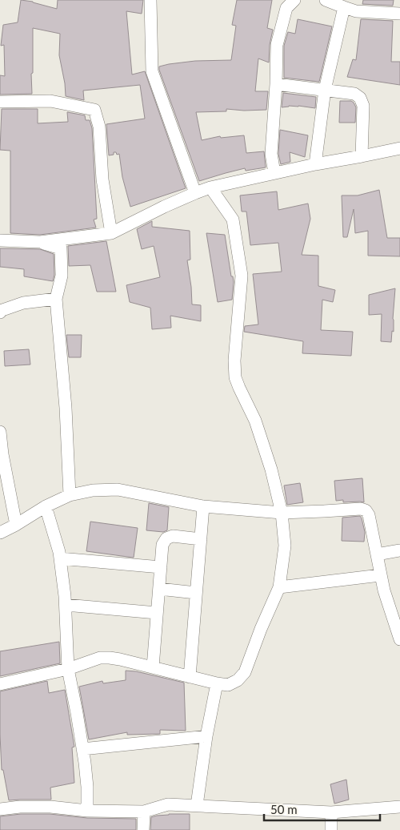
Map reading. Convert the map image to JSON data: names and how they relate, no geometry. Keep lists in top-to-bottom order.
{
  "scale_bar": "50 m"
}
